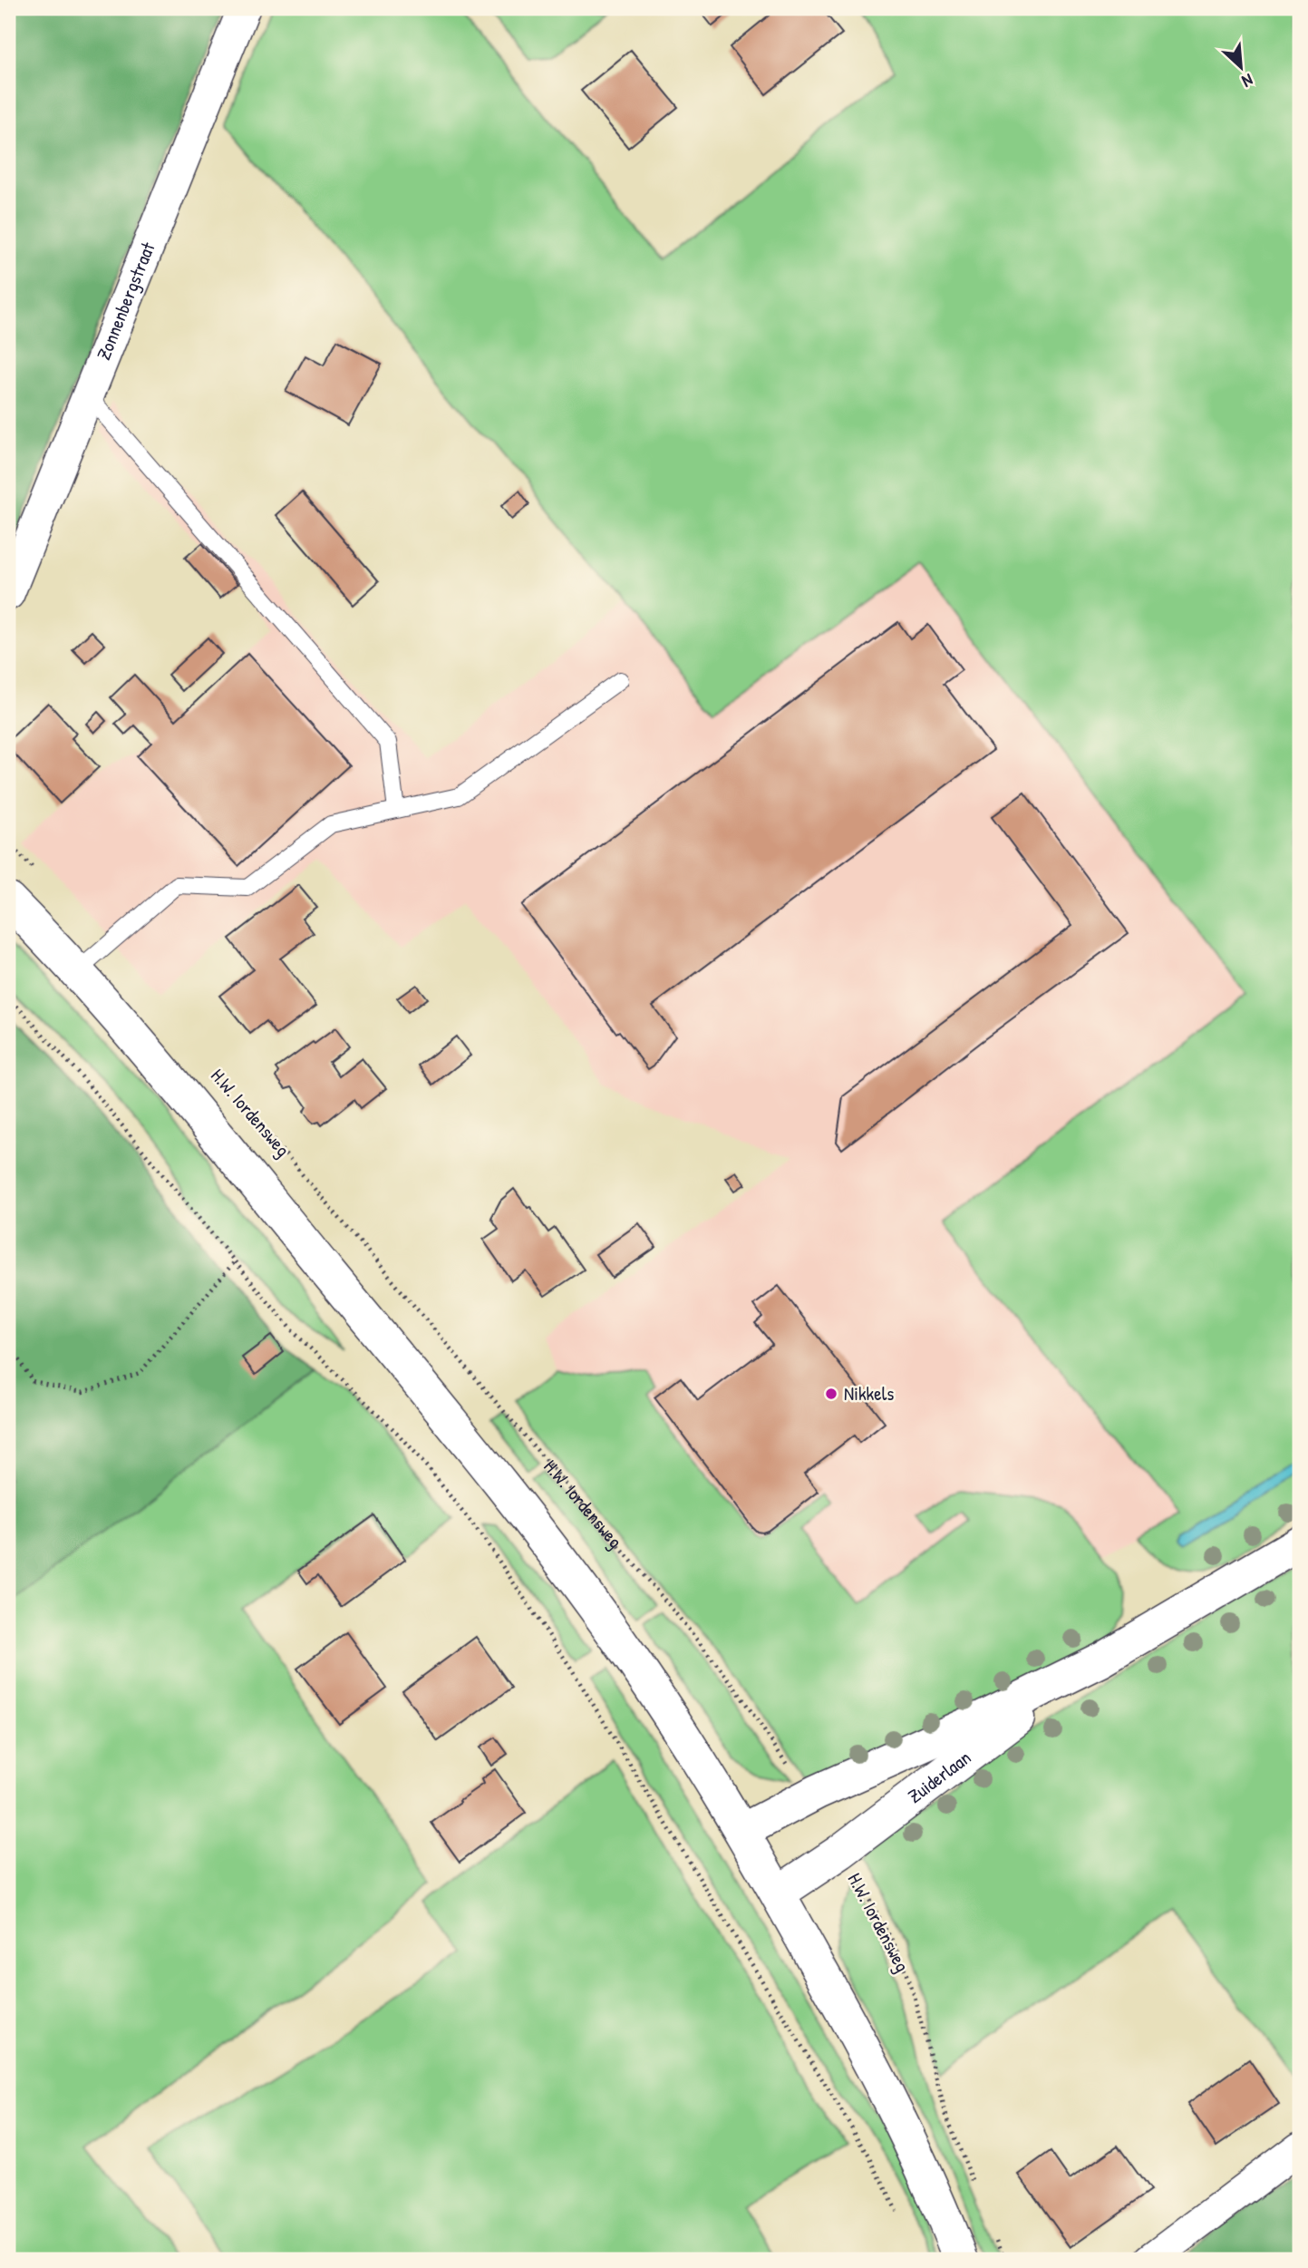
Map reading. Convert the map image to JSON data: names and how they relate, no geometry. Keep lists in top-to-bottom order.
{
  "streets": {
    "main road": ["H.W. Iordensweg", "Zuiderlaan"],
    "street": ["Zonnenbergstraat"]
  },
  "crossings": [
    ["H.W. Iordensweg", "Zuiderlaan"]
  ],
  "places": ["Nikkels"],
  "north": "bottom right"
}
